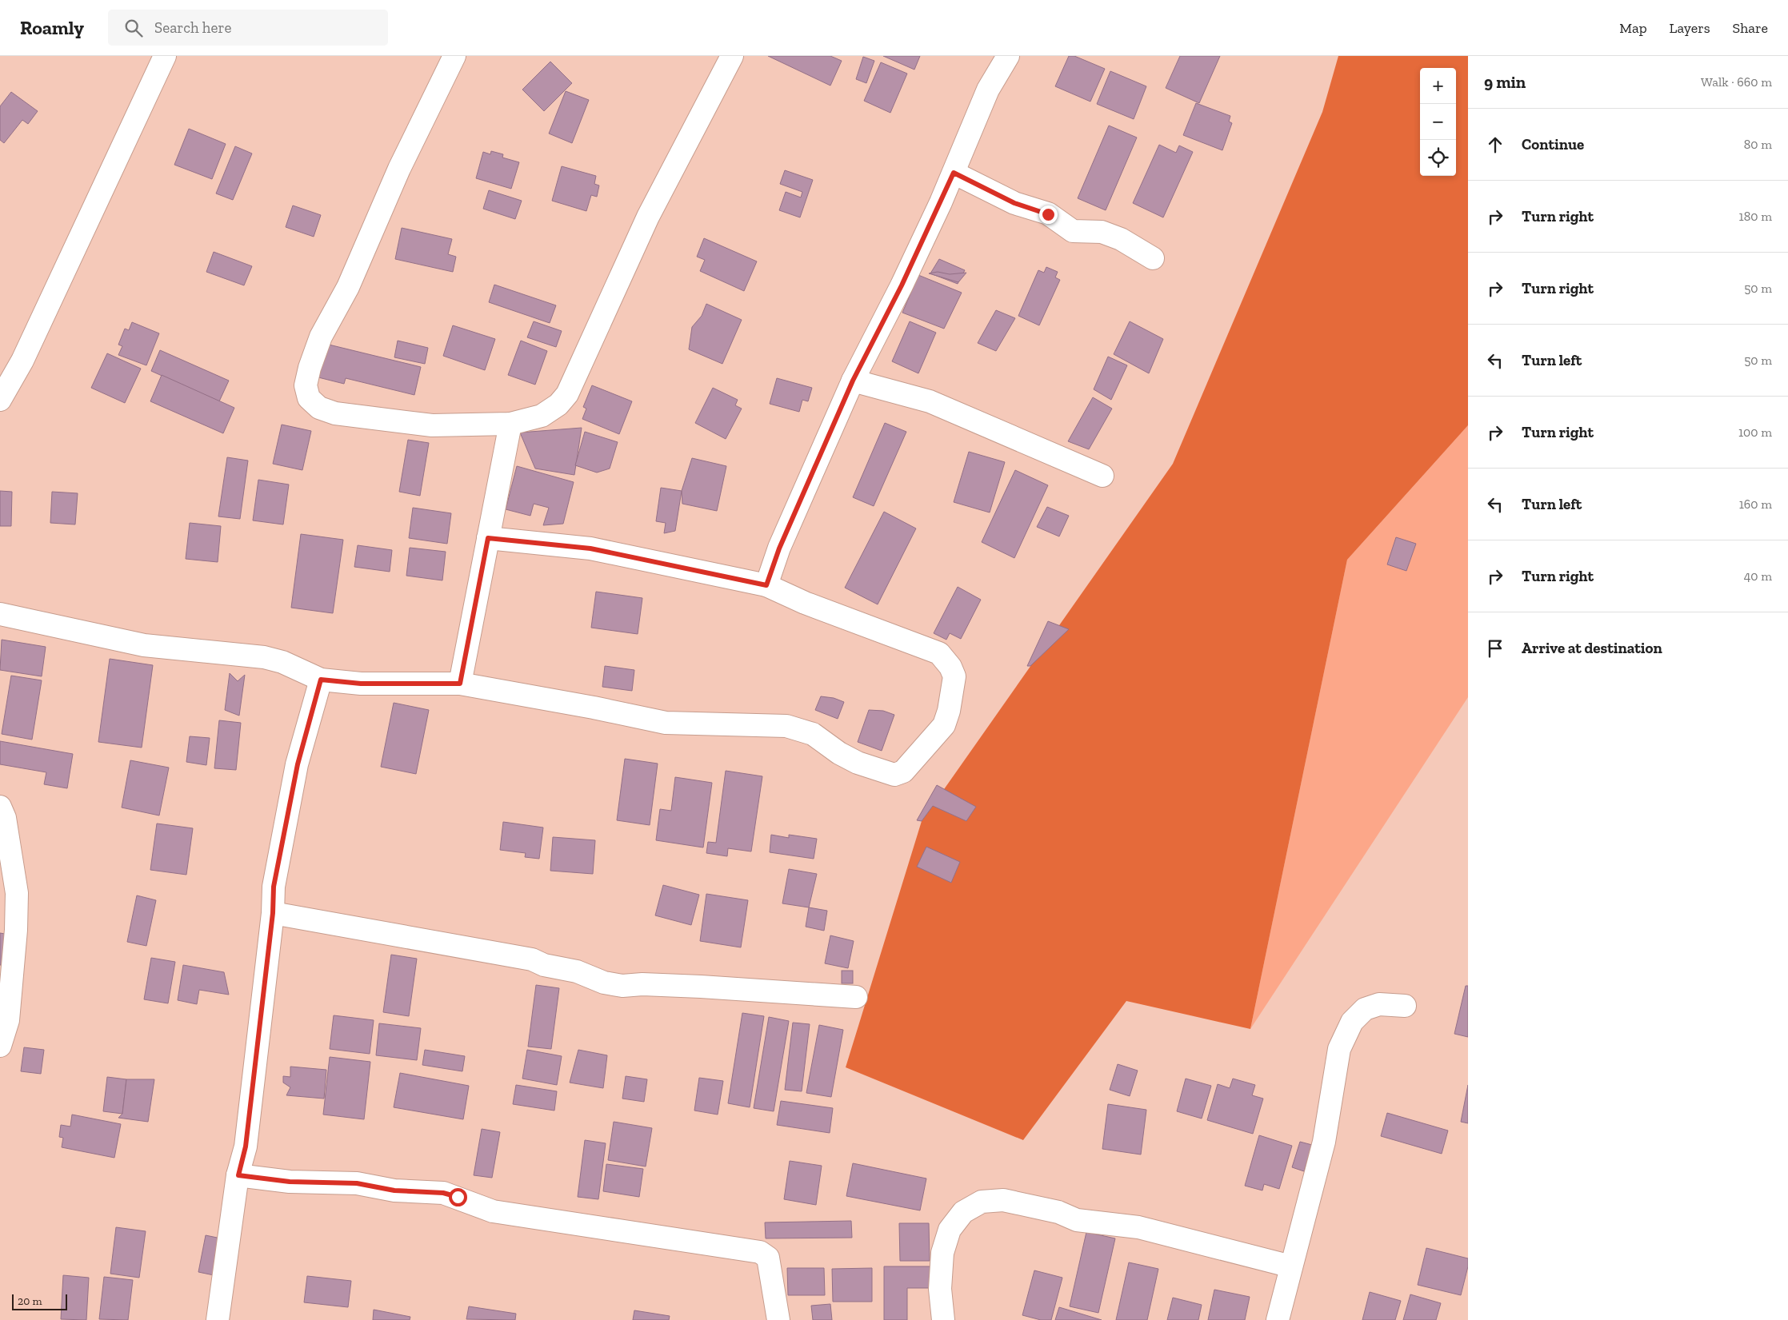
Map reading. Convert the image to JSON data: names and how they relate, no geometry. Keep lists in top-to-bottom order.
{
  "scale_bar": "20 m",
  "page": {
    "header": "Roamly",
    "search": "Search here",
    "nav": ["Map", "Layers", "Share"],
    "heading": ["9 min", "Walk · 660 m"],
    "map_buttons": ["+", "−"],
    "list": [
      ["Continue", "80 m"],
      ["Turn right", "180 m"],
      ["Turn right", "50 m"],
      ["Turn left", "50 m"],
      ["Turn right", "100 m"],
      ["Turn left", "160 m"],
      ["Turn right", "40 m"],
      "Arrive at destination"
    ],
    "scale": "20 m"
  }
}
